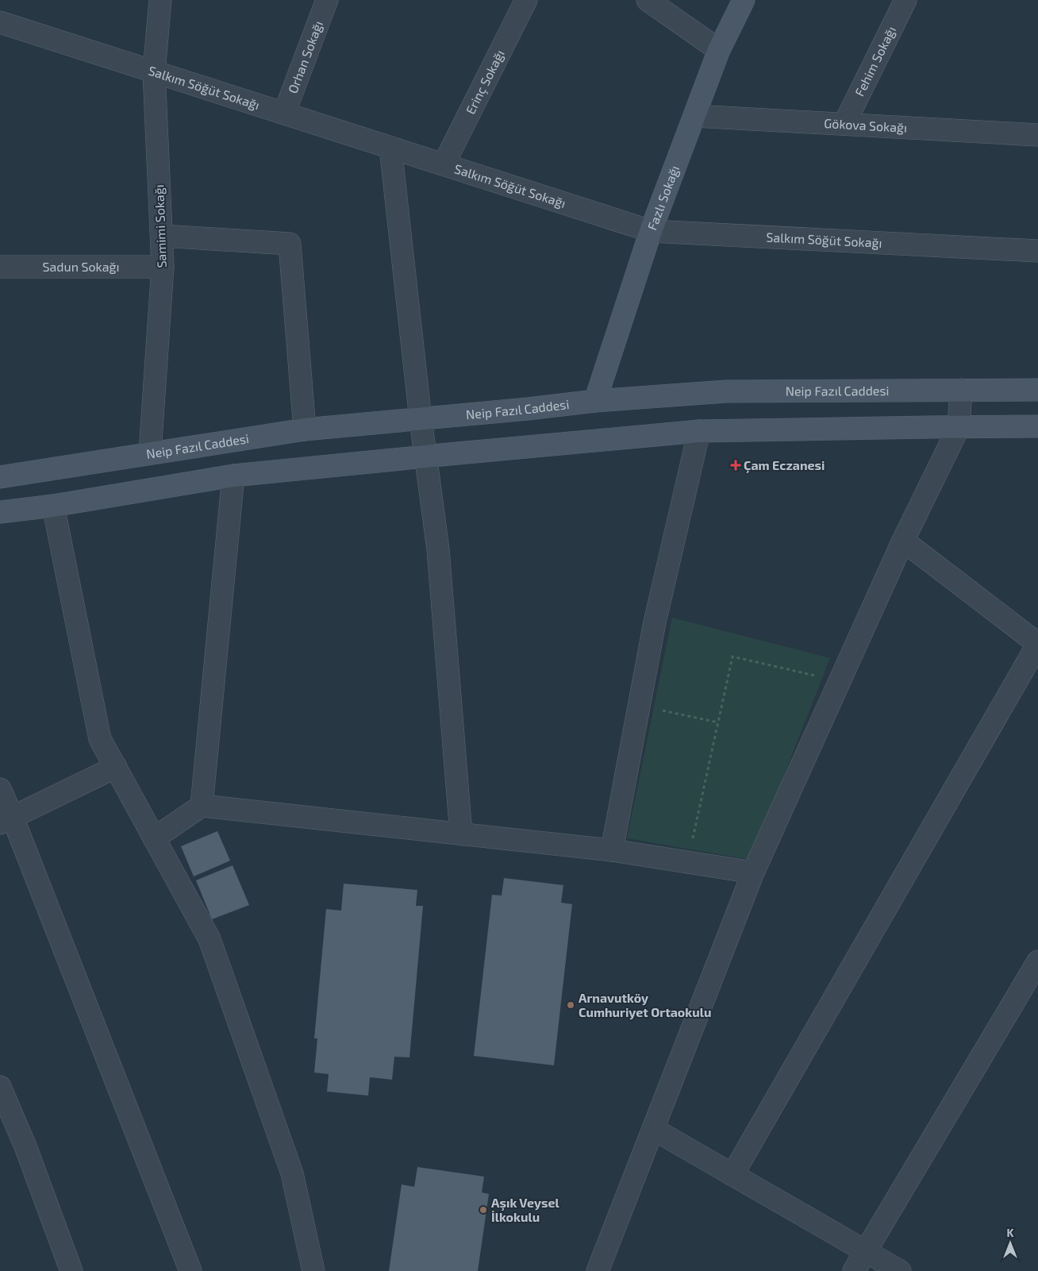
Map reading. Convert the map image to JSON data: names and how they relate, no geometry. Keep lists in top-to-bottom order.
{
  "streets": {
    "main road": ["Fazlı Sokağı", "Neip Fazıl Caddesi"],
    "street": [
      "Orhan Sokağı",
      "Fehim Sokağı",
      "Erinç Sokağı",
      "Salkım Söğüt Sokağı",
      "Gökova Sokağı",
      "Samimi Sokağı",
      "Sadun Sokağı"
    ]
  },
  "crossings": [
    ["Orhan Sokağı", "Salkım Söğüt Sokağı"],
    ["Fehim Sokağı", "Gökova Sokağı"],
    ["Erinç Sokağı", "Salkım Söğüt Sokağı"],
    ["Salkım Söğüt Sokağı", "Fazlı Sokağı"],
    ["Salkım Söğüt Sokağı", "Samimi Sokağı"],
    ["Gökova Sokağı", "Fazlı Sokağı"],
    ["Fazlı Sokağı", "Neip Fazıl Caddesi"],
    ["Samimi Sokağı", "Sadun Sokağı"],
    ["Samimi Sokağı", "Neip Fazıl Caddesi"]
  ],
  "places": {
    "health": ["Çam Eczanesi"],
    "other": ["Arnavutköy Cumhuriyet Ortaokulu", "Aşık Veysel İlkokulu"]
  },
  "north": "top"
}
